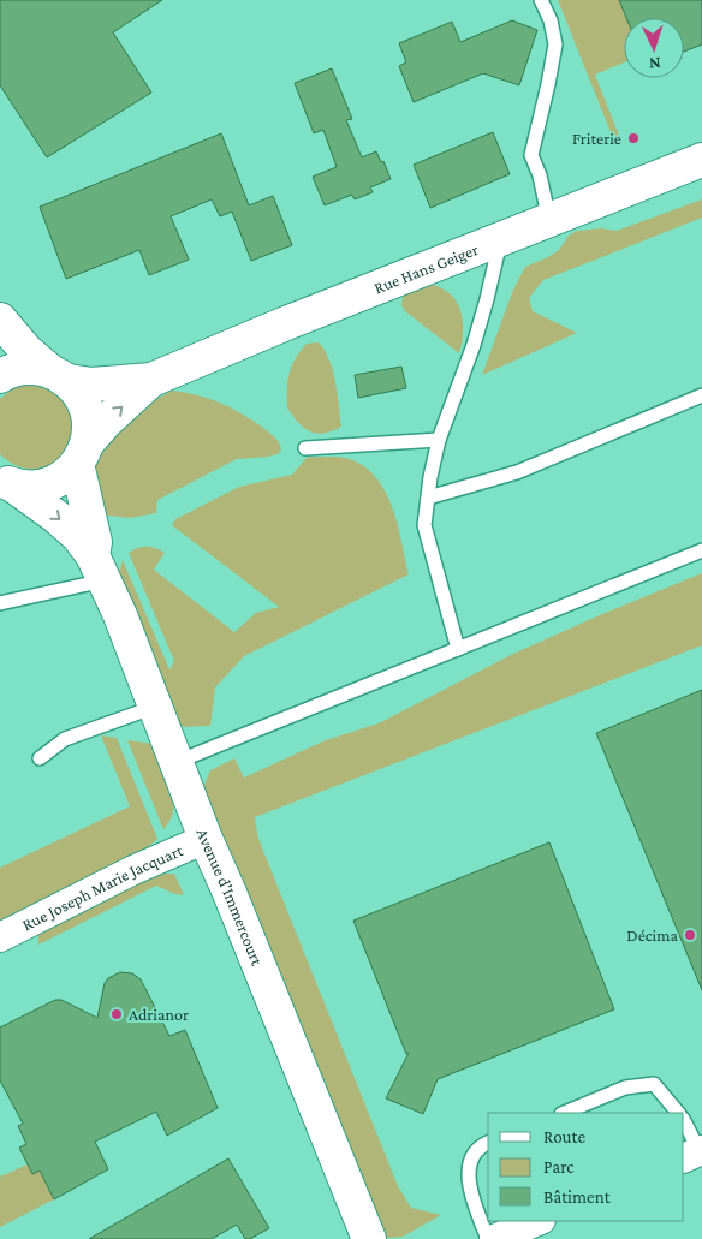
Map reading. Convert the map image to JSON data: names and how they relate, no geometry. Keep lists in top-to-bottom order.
{
  "streets": {
    "main road": ["Rue Hans Geiger", "Avenue d'Immercourt"],
    "street": ["Rue Joseph Marie Jacquart"]
  },
  "crossings": [
    ["Rue Hans Geiger", "Avenue d'Immercourt"],
    ["Rue Joseph Marie Jacquart", "Avenue d'Immercourt"]
  ],
  "places": ["Friterie", "Décima", "Adrianor"],
  "legend": ["Route", "Parc", "Bâtiment"],
  "north": "bottom"
}
